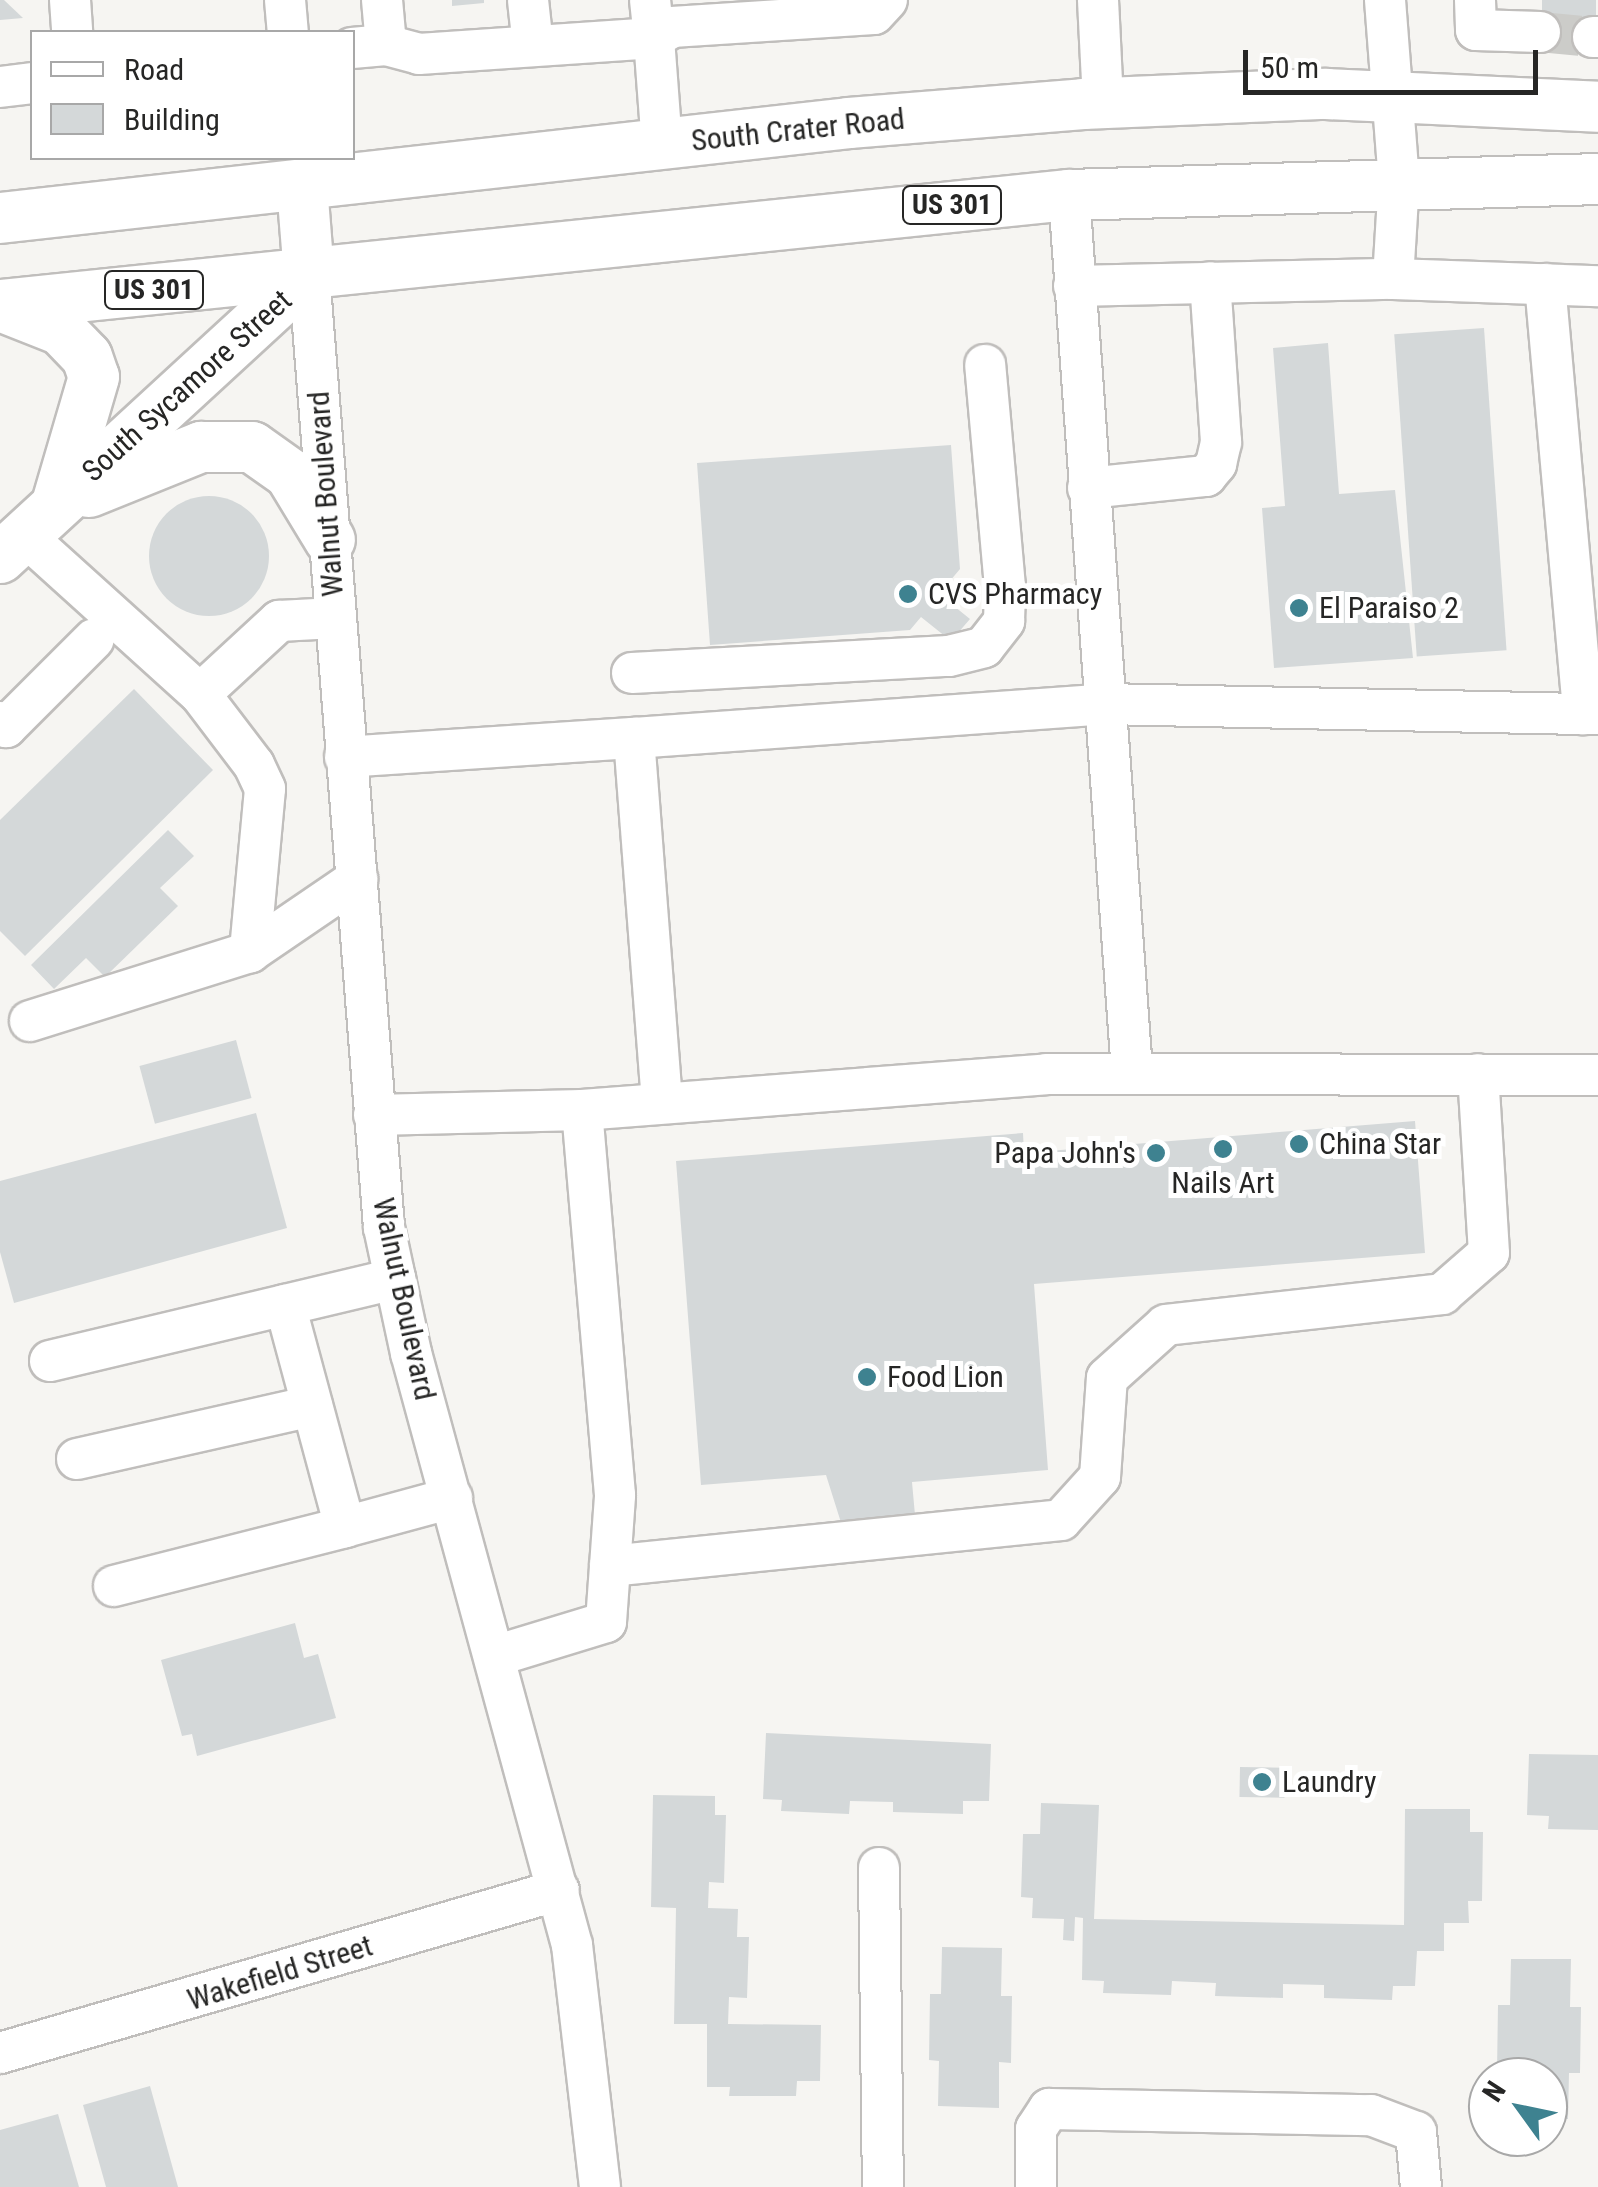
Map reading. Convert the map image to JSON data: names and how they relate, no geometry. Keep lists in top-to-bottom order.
{
  "streets": {
    "main road": ["South Crater Road", "US 301", "South Sycamore Street"],
    "street": ["Walnut Boulevard", "Wakefield Street"]
  },
  "crossings": [
    ["South Crater Road", "South Sycamore Street"],
    ["US 301", "South Sycamore Street"],
    ["US 301", "Walnut Boulevard"],
    ["South Sycamore Street", "Walnut Boulevard"],
    ["Walnut Boulevard", "Wakefield Street"]
  ],
  "places": [
    "CVS Pharmacy",
    "El Paraiso 2",
    "China Star",
    "Nails Art",
    "Papa John's",
    "Food Lion",
    "Laundry"
  ],
  "legend": ["Road", "Building"],
  "scale_bar": "50 m",
  "north": "top left"
}
